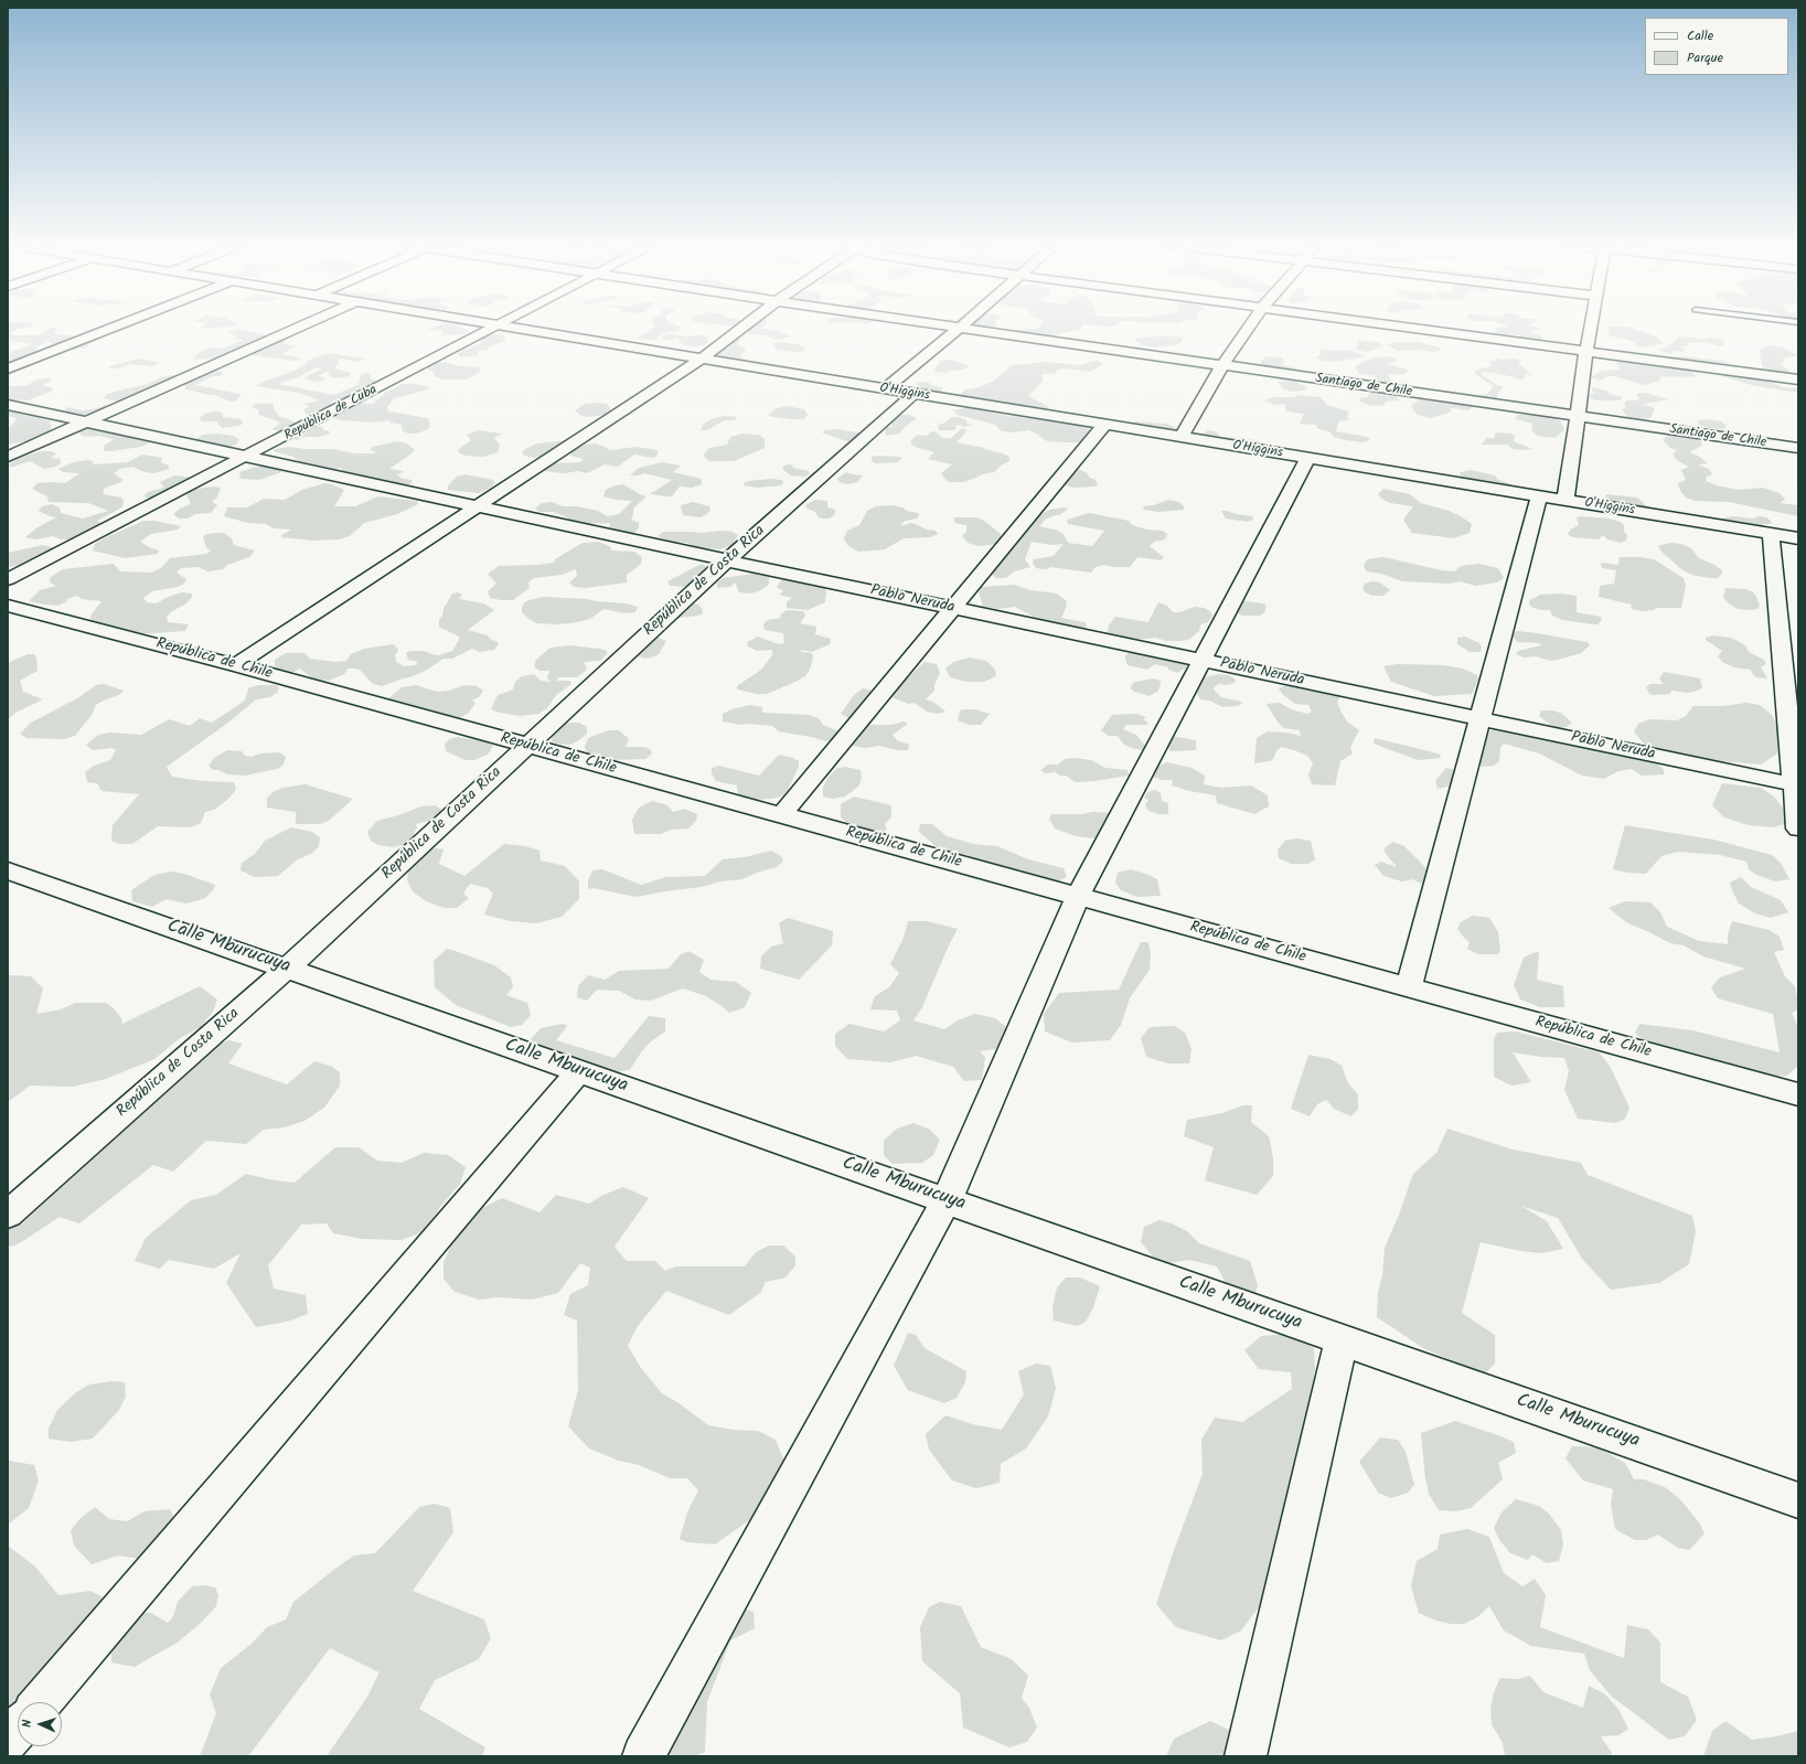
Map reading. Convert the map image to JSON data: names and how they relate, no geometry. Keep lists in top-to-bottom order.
{
  "streets": {
    "street": [
      "Santiago de Chile",
      "O'Higgins",
      "República de Cuba",
      "República de Costa Rica",
      "Pablo Neruda",
      "República de Chile",
      "Calle Mburucuya"
    ]
  },
  "crossings": [
    ["O'Higgins", "República de Costa Rica"],
    ["República de Cuba", "Pablo Neruda"],
    ["República de Costa Rica", "Pablo Neruda"],
    ["República de Costa Rica", "República de Chile"],
    ["República de Costa Rica", "Calle Mburucuya"]
  ],
  "legend": ["Calle", "Parque"],
  "north": "left"
}
